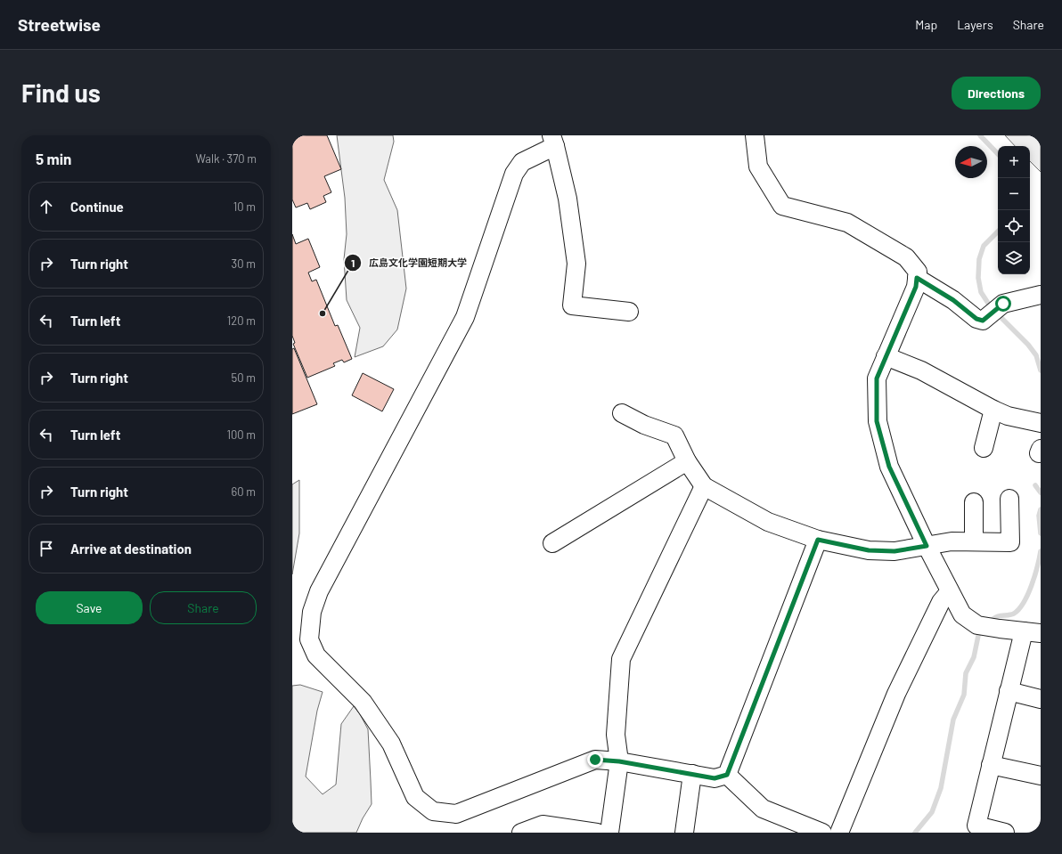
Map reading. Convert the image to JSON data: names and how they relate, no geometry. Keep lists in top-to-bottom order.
{
  "places": ["広島文化学園短期大学"],
  "north": "left",
  "page": {
    "header": "Streetwise",
    "nav": ["Map", "Layers", "Share"],
    "buttons": [
      "Directions",
      ["Save", "Share"]
    ],
    "title": "Find us",
    "heading": ["5 min", "Walk · 370 m"],
    "map_buttons": ["+", "−"],
    "list": [
      ["Continue", "10 m"],
      ["Turn right", "30 m"],
      ["Turn left", "120 m"],
      ["Turn right", "50 m"],
      ["Turn left", "100 m"],
      ["Turn right", "60 m"],
      "Arrive at destination"
    ]
  }
}
